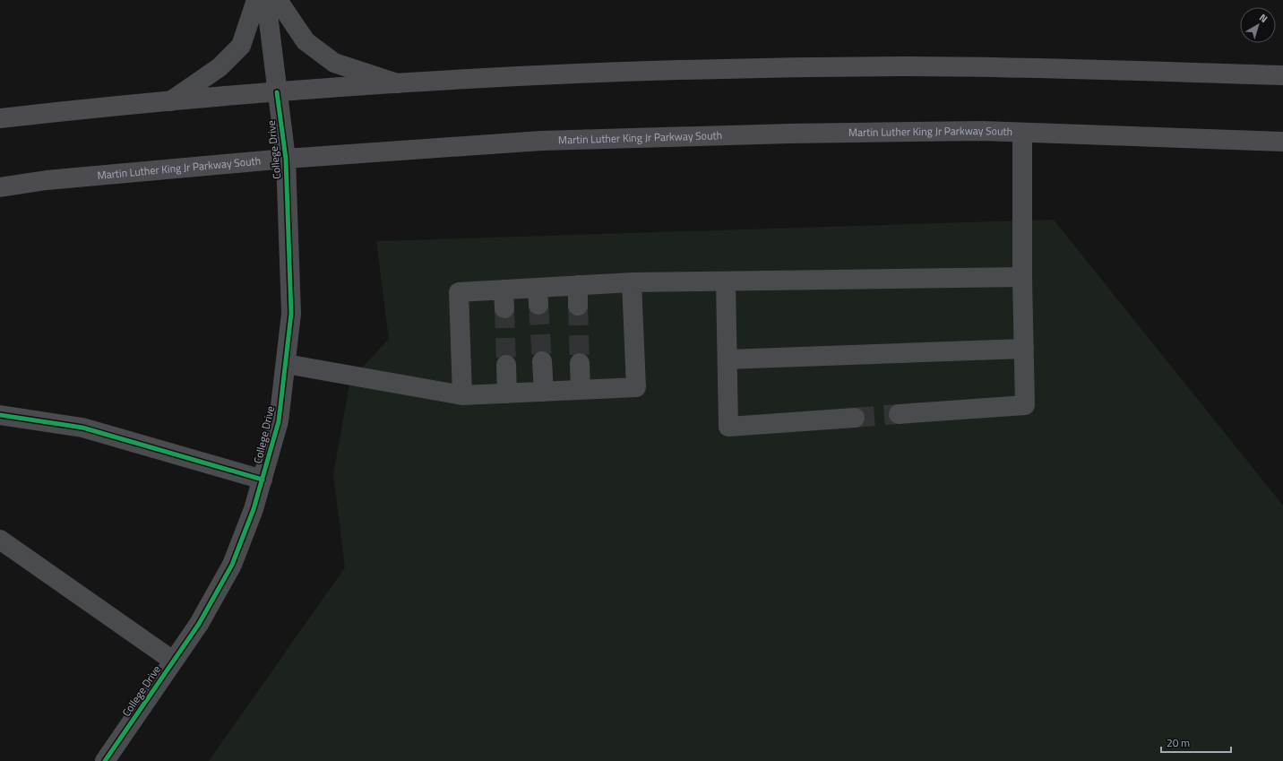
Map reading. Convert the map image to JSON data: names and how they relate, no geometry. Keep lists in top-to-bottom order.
{
  "streets": {
    "highway": ["Martin Luther King Jr Parkway South"],
    "street": ["College Drive"]
  },
  "crossings": [
    ["Martin Luther King Jr Parkway South", "College Drive"]
  ],
  "scale_bar": "20 m",
  "north": "top right"
}
